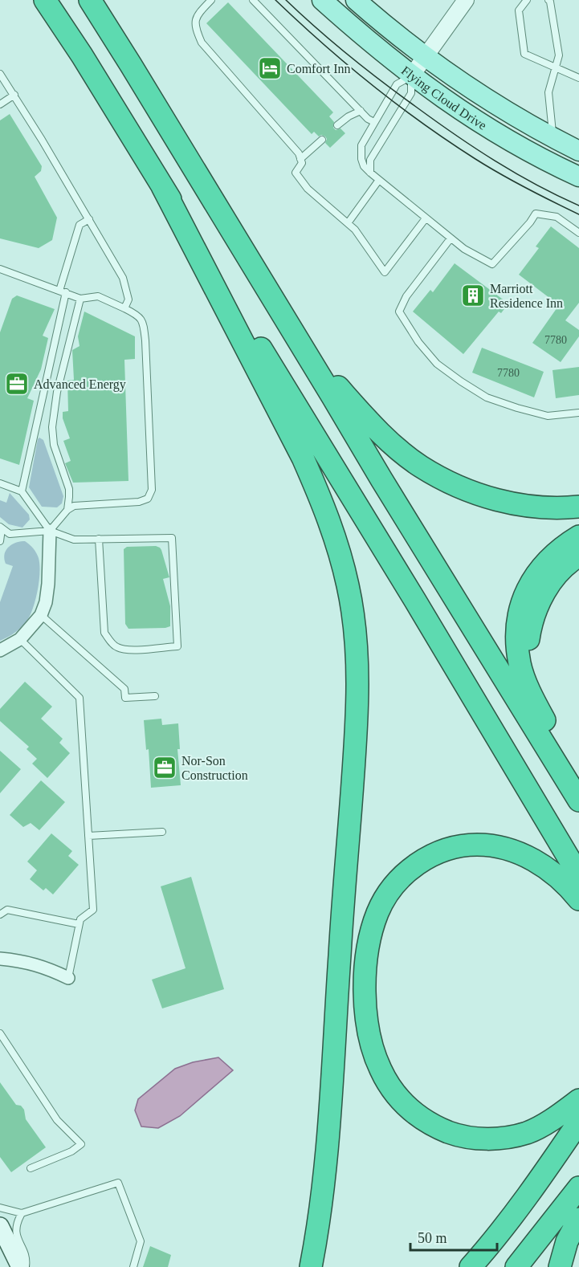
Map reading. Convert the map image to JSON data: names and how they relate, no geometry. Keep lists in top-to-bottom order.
{
  "streets": {
    "main road": ["Flying Cloud Drive"]
  },
  "places": {
    "hotel": ["Comfort Inn"],
    "building": ["Marriott Residence Inn"],
    "office": ["Advanced Energy", "Nor-Son Construction"]
  },
  "house_numbers": ["7780", "7780"],
  "scale_bar": "50 m"
}
